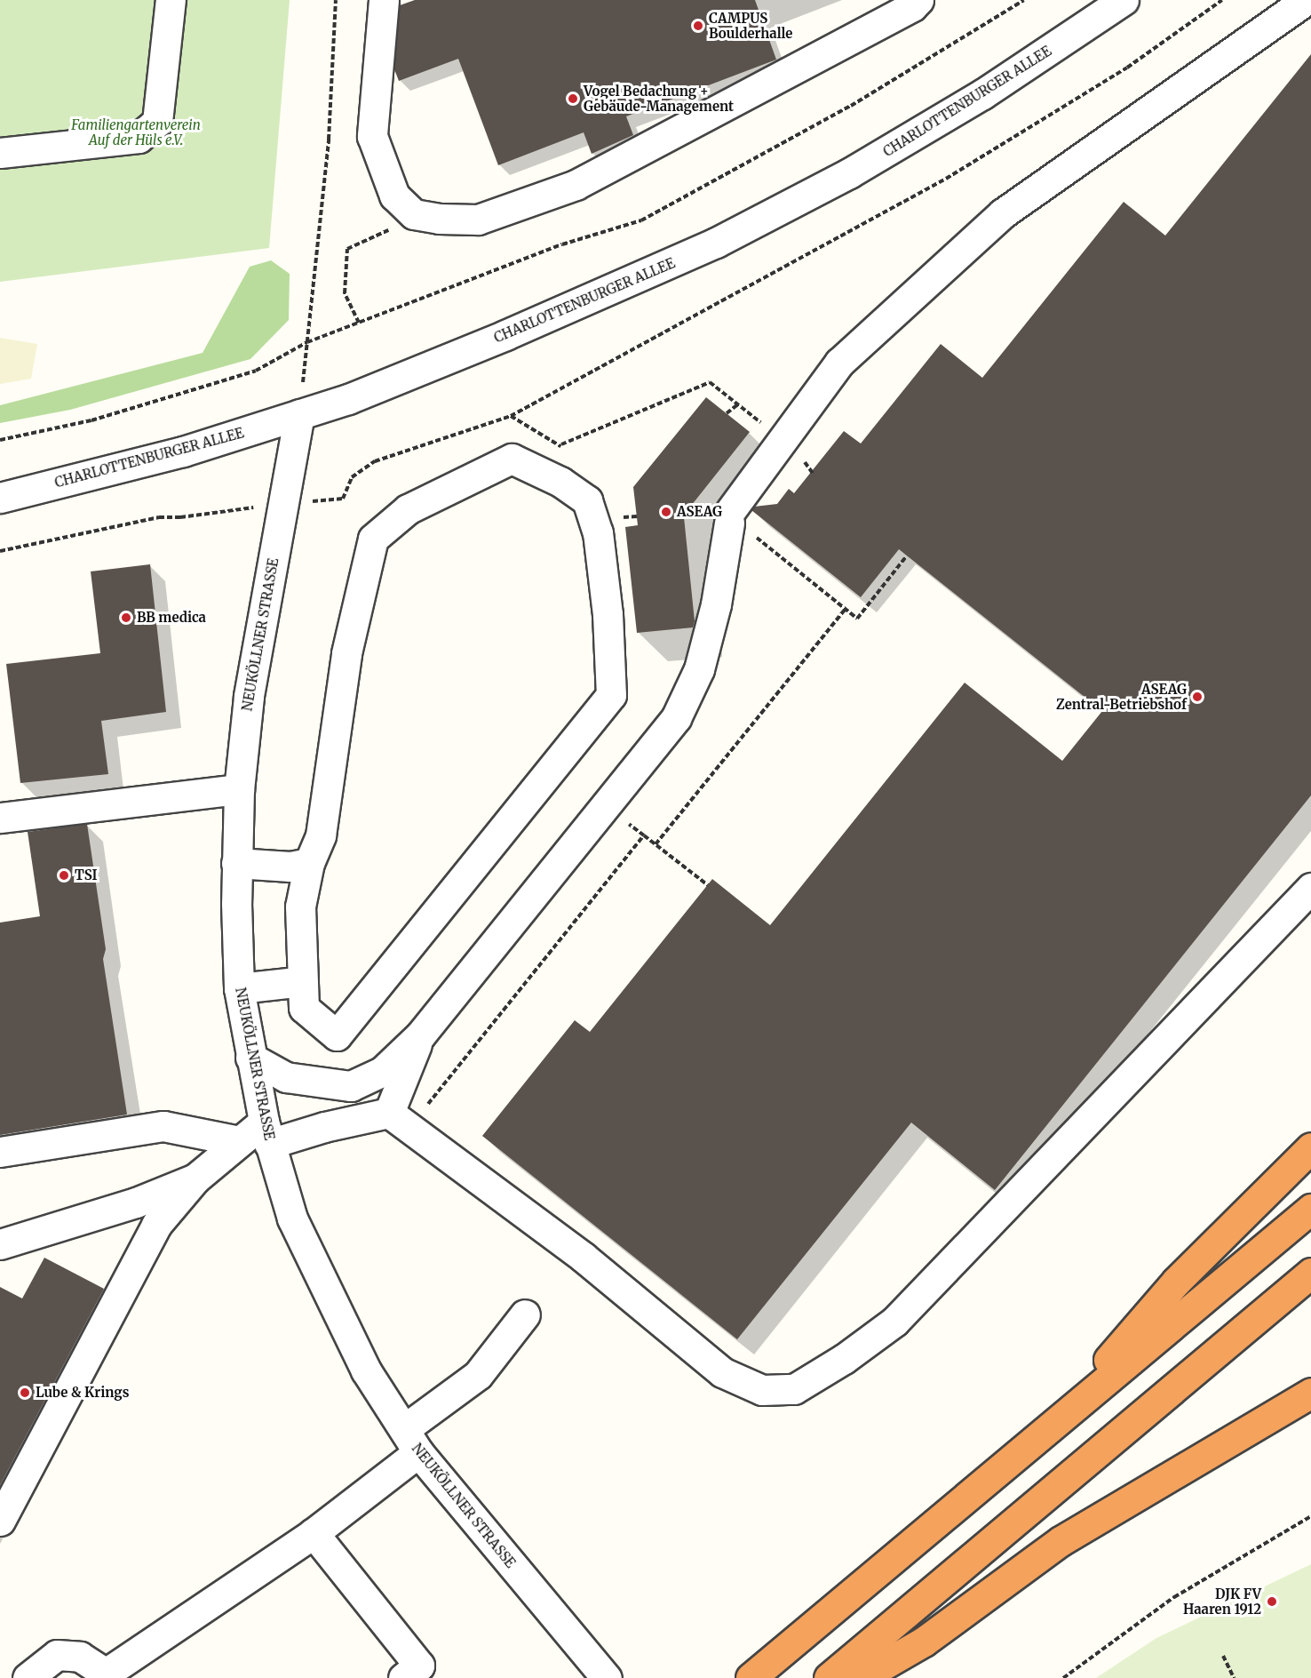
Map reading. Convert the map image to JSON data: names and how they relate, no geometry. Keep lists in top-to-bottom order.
{
  "streets": {
    "street": ["CHARLOTTENBURGER ALLEE", "NEUKÖLLNER STRASSE"]
  },
  "crossings": [
    ["CHARLOTTENBURGER ALLEE", "NEUKÖLLNER STRASSE"]
  ],
  "parks": ["Familiengartenverein Auf der Hüls e.V."],
  "places": [
    "CAMPUS Boulderhalle",
    "Vogel Bedachung + Gebäude-Management",
    "ASEAG",
    "BB medica",
    "ASEAG Zentral-Betriebshof",
    "TSI",
    "Lube & Krings",
    "DJK FV Haaren 1912"
  ]
}
